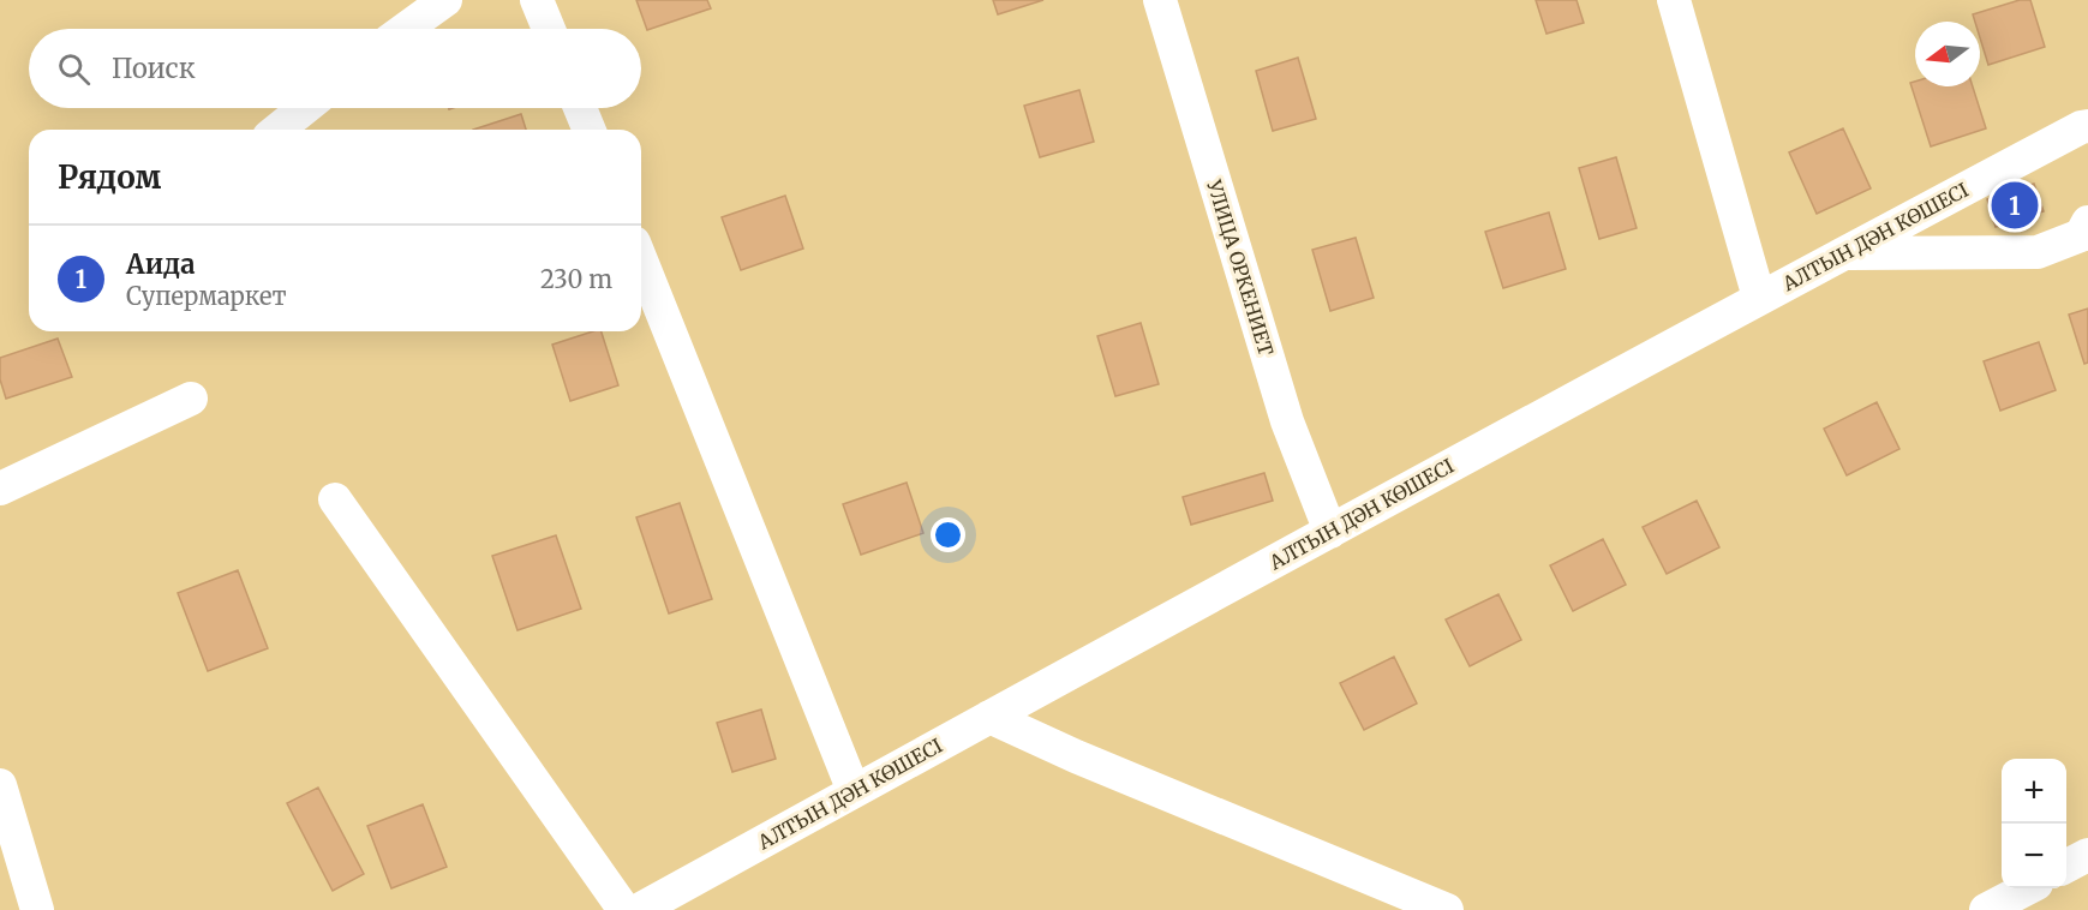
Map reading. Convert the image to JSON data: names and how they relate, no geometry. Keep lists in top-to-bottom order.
{
  "streets": {
    "street": ["АЛТЫН ДӘН КӨШЕСІ", "УЛИЦА ОРКЕНИЕТ"]
  },
  "crossings": [
    ["АЛТЫН ДӘН КӨШЕСІ", "УЛИЦА ОРКЕНИЕТ"]
  ],
  "north": "left",
  "page": {
    "search": "Поиск",
    "heading": "Рядом",
    "pins": "1",
    "list": [
      {
        "mark": "1",
        "name": "Аида",
        "note": "Супермаркет",
        "value": "230 m"
      }
    ],
    "map_buttons": ["+", "−"]
  }
}
